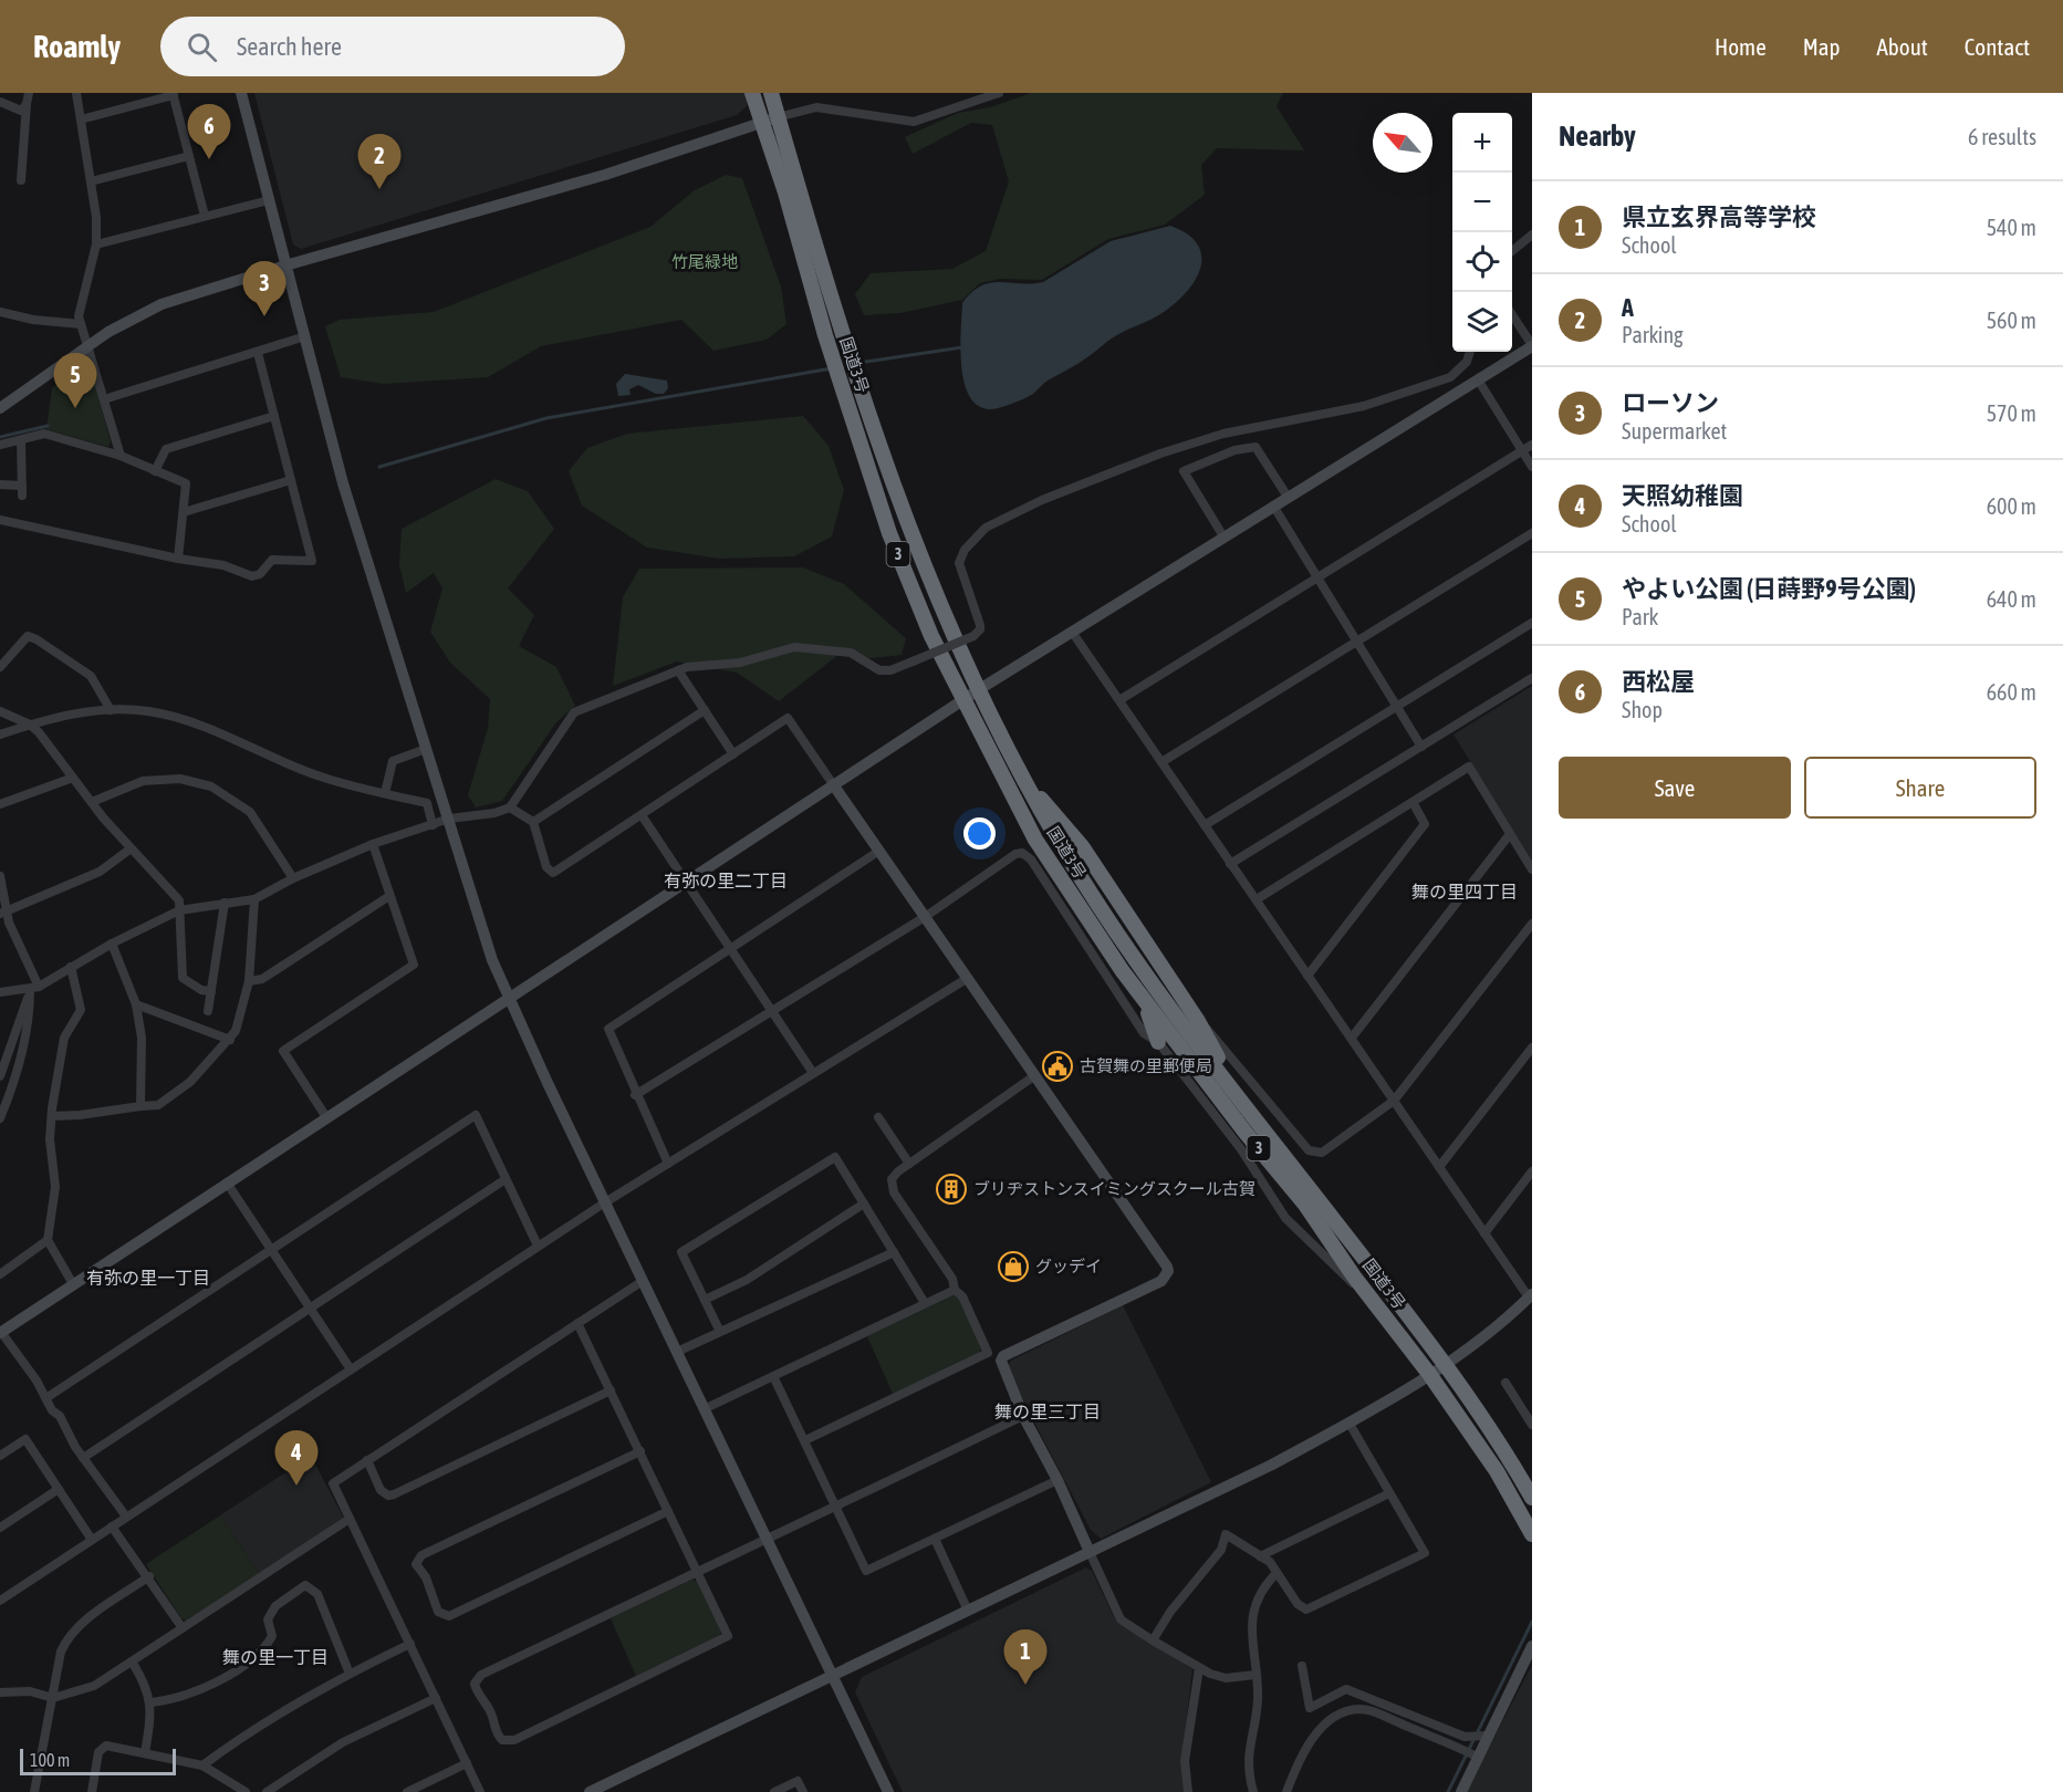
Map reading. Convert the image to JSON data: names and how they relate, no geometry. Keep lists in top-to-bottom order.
{
  "streets": {
    "highway": ["国道3号", "3"]
  },
  "districts": [
    "有弥の里二丁目",
    "舞の里四丁目",
    "有弥の里一丁目",
    "舞の里三丁目",
    "舞の里一丁目"
  ],
  "parks": ["竹尾緑地"],
  "places": {
    "public building": ["古賀舞の里郵便局"],
    "building": ["ブリヂストンスイミングスクール古賀"],
    "shop": ["グッデイ"]
  },
  "scale_bar": "100 m",
  "north": "top left",
  "page": {
    "header": "Roamly",
    "search": "Search here",
    "nav": [
      "Home",
      "Map",
      "About",
      "Contact"
    ],
    "heading": ["Nearby", "6 results"],
    "pins": [
      "6",
      "2",
      "3",
      "5",
      "4",
      "1"
    ],
    "map_buttons": ["+", "−"],
    "list": [
      {
        "mark": "1",
        "name": "県立玄界高等学校",
        "note": "School",
        "value": "540 m"
      },
      {
        "mark": "2",
        "name": "A",
        "note": "Parking",
        "value": "560 m"
      },
      {
        "mark": "3",
        "name": "ローソン",
        "note": "Supermarket",
        "value": "570 m"
      },
      {
        "mark": "4",
        "name": "天照幼稚園",
        "note": "School",
        "value": "600 m"
      },
      {
        "mark": "5",
        "name": "やよい公園 (日蒔野9号公園)",
        "note": "Park",
        "value": "640 m"
      },
      {
        "mark": "6",
        "name": "西松屋",
        "note": "Shop",
        "value": "660 m"
      }
    ],
    "buttons": ["Save", "Share"],
    "scale": "100 m"
  }
}
